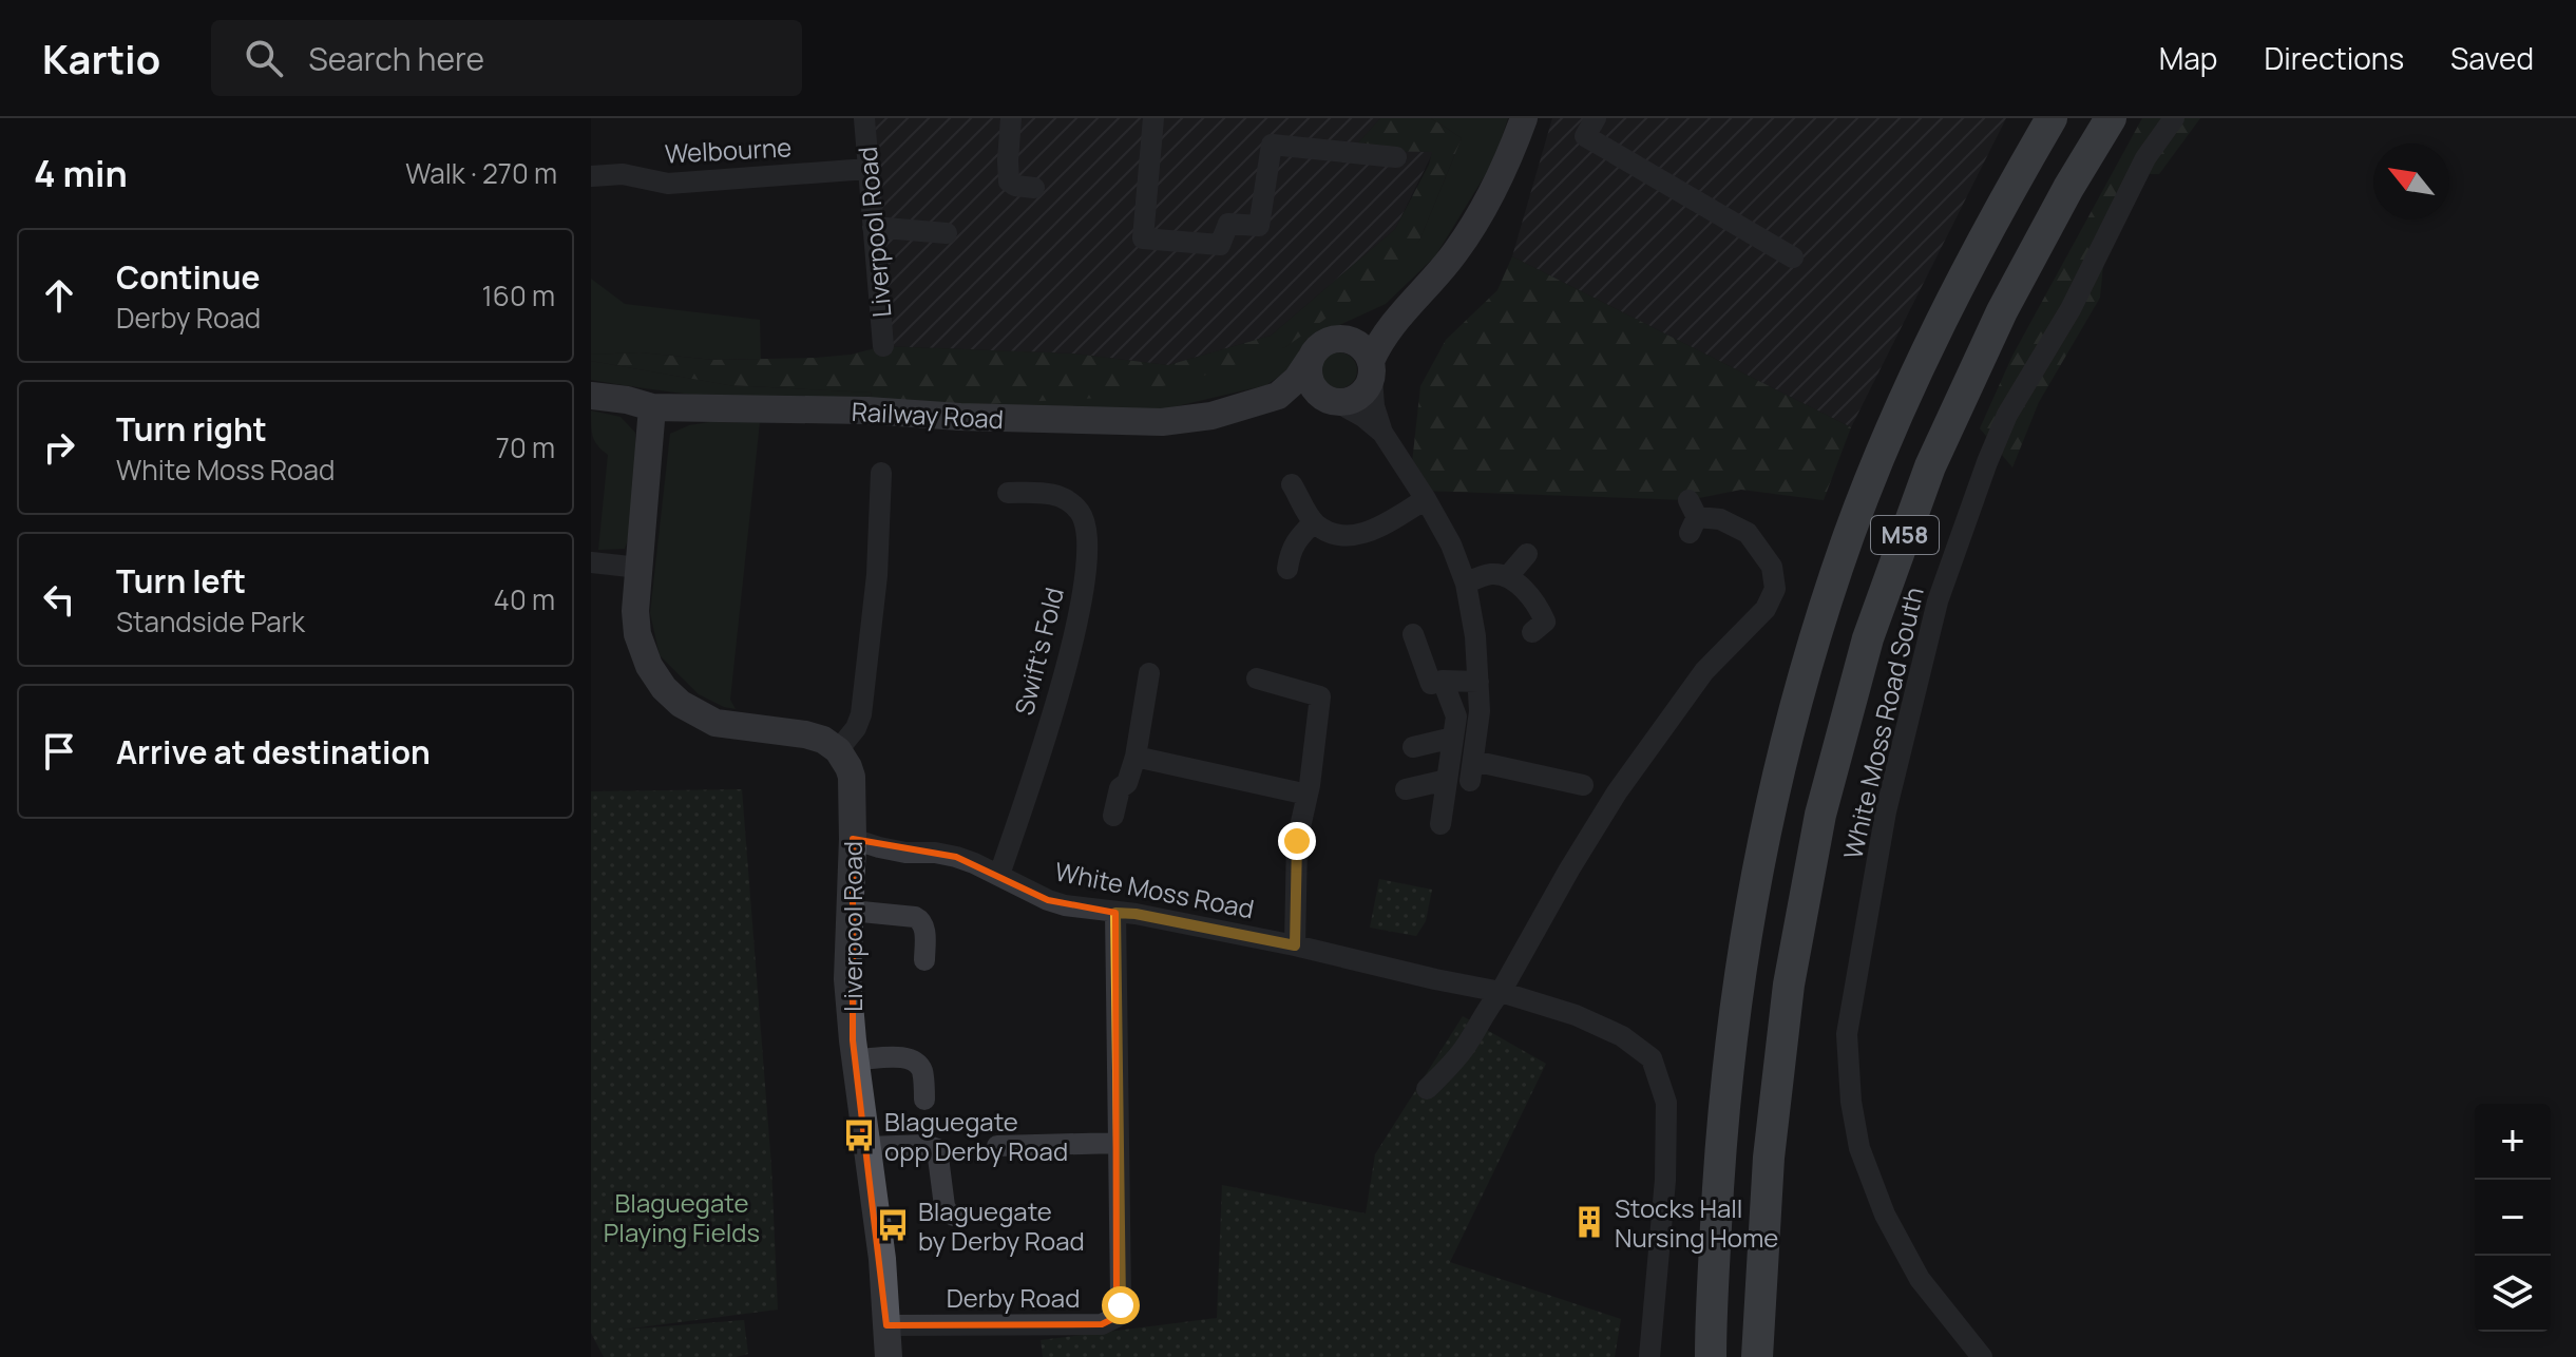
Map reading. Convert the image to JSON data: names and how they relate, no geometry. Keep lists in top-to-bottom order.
{
  "streets": {
    "highway": ["M58"],
    "main road": ["Liverpool Road", "Railway Road"],
    "street": [
      "Welbourne",
      "Swift's Fold",
      "White Moss Road South",
      "White Moss Road",
      "Derby Road"
    ]
  },
  "crossings": [
    ["Welbourne", "Liverpool Road"],
    ["Liverpool Road", "White Moss Road"],
    ["Liverpool Road", "Derby Road"],
    ["Swift's Fold", "White Moss Road"],
    ["White Moss Road", "Derby Road"]
  ],
  "parks": ["Blaguegate Playing Fields"],
  "places": {
    "bus stop": ["Blaguegate opp Derby Road", "Blaguegate by Derby Road"],
    "building": ["Stocks Hall Nursing Home"]
  },
  "north": "top left",
  "page": {
    "header": "Kartio",
    "search": "Search here",
    "nav": ["Map", "Directions", "Saved"],
    "heading": ["4 min", "Walk · 270 m"],
    "list": [
      ["Continue", "Derby Road", "160 m"],
      ["Turn right", "White Moss Road", "70 m"],
      ["Turn left", "Standside Park", "40 m"],
      "Arrive at destination"
    ],
    "map_buttons": ["+", "−"]
  }
}
